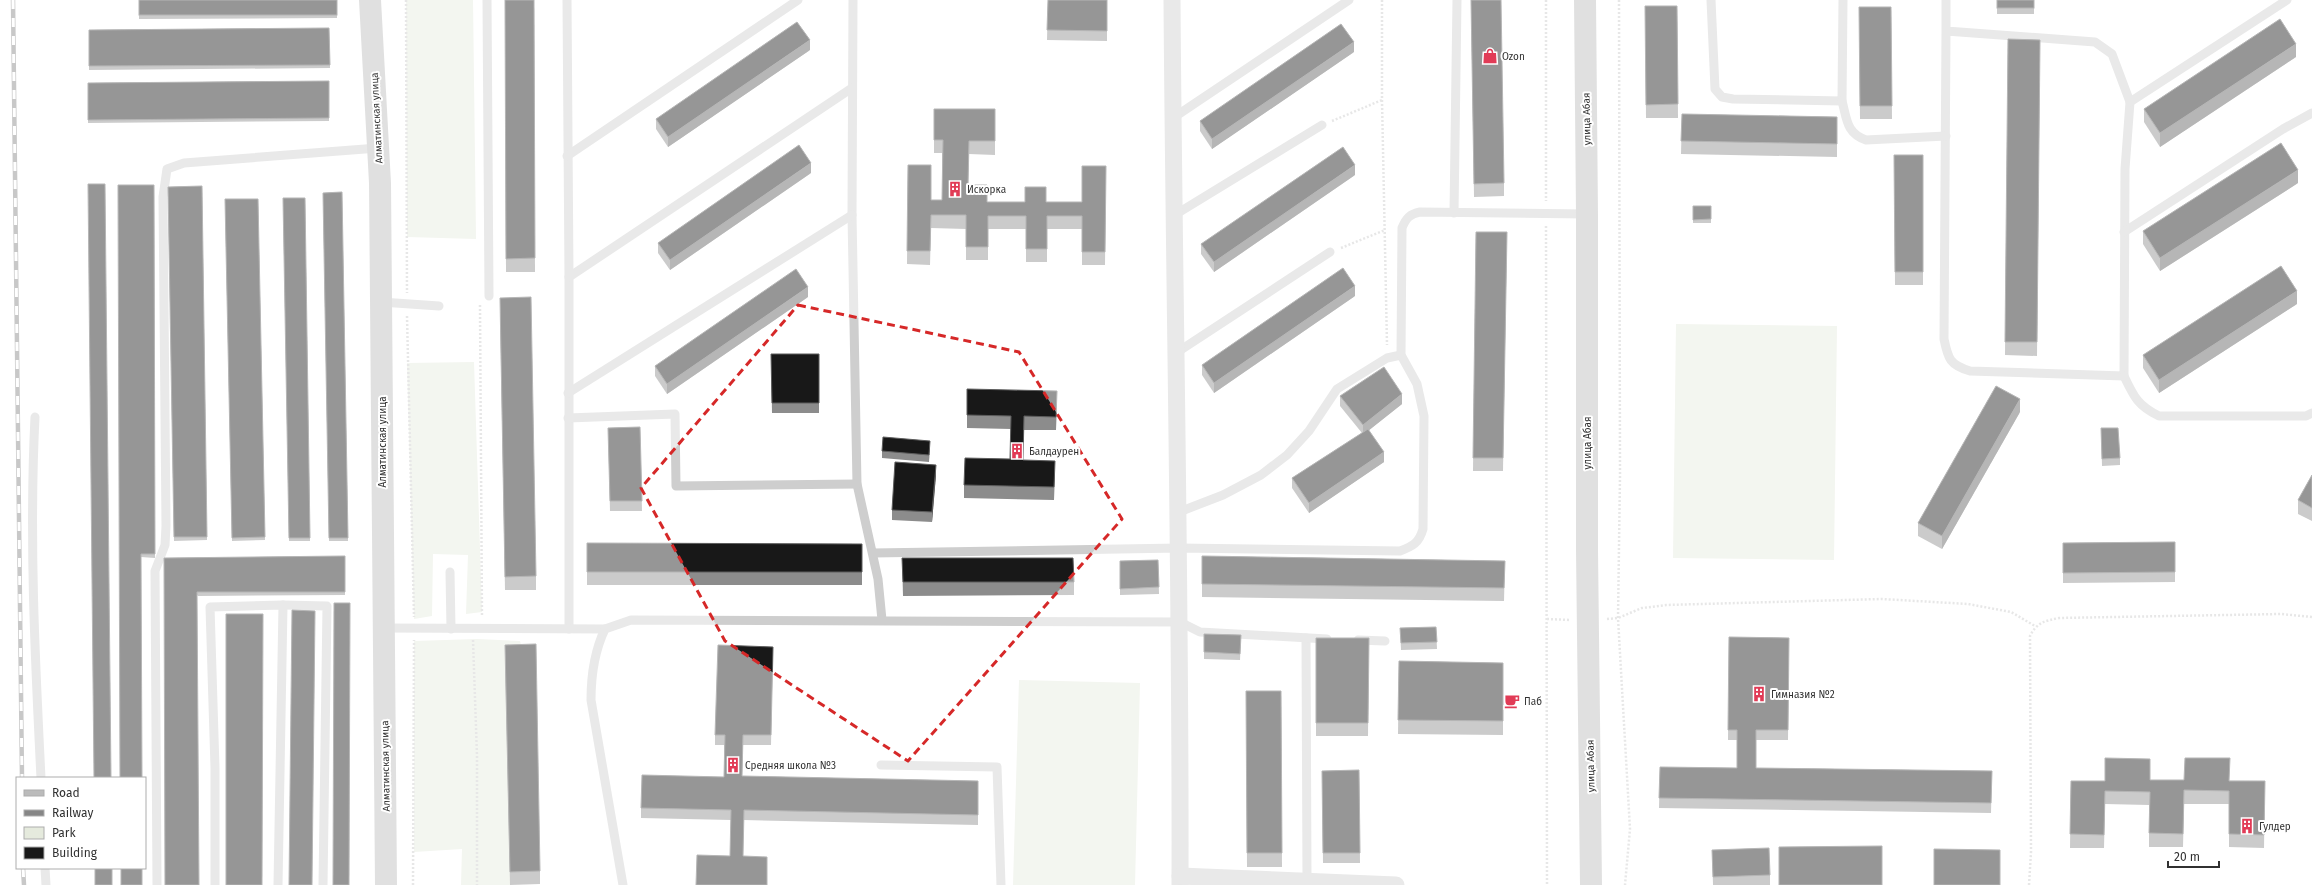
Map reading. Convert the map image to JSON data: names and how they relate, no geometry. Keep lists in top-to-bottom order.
{
  "streets": {
    "street": ["Алматинская улица", "улица Абая"]
  },
  "places": {
    "shop": ["Ozon"],
    "building": [
      "Искоркa",
      "Балдаурен",
      "Гимназия №2",
      "Средняя школа №3",
      "Гулдер"
    ],
    "cafe": ["Паб"]
  },
  "legend": [
    "Road",
    "Railway",
    "Park",
    "Building"
  ],
  "scale_bar": "20 m"
}
